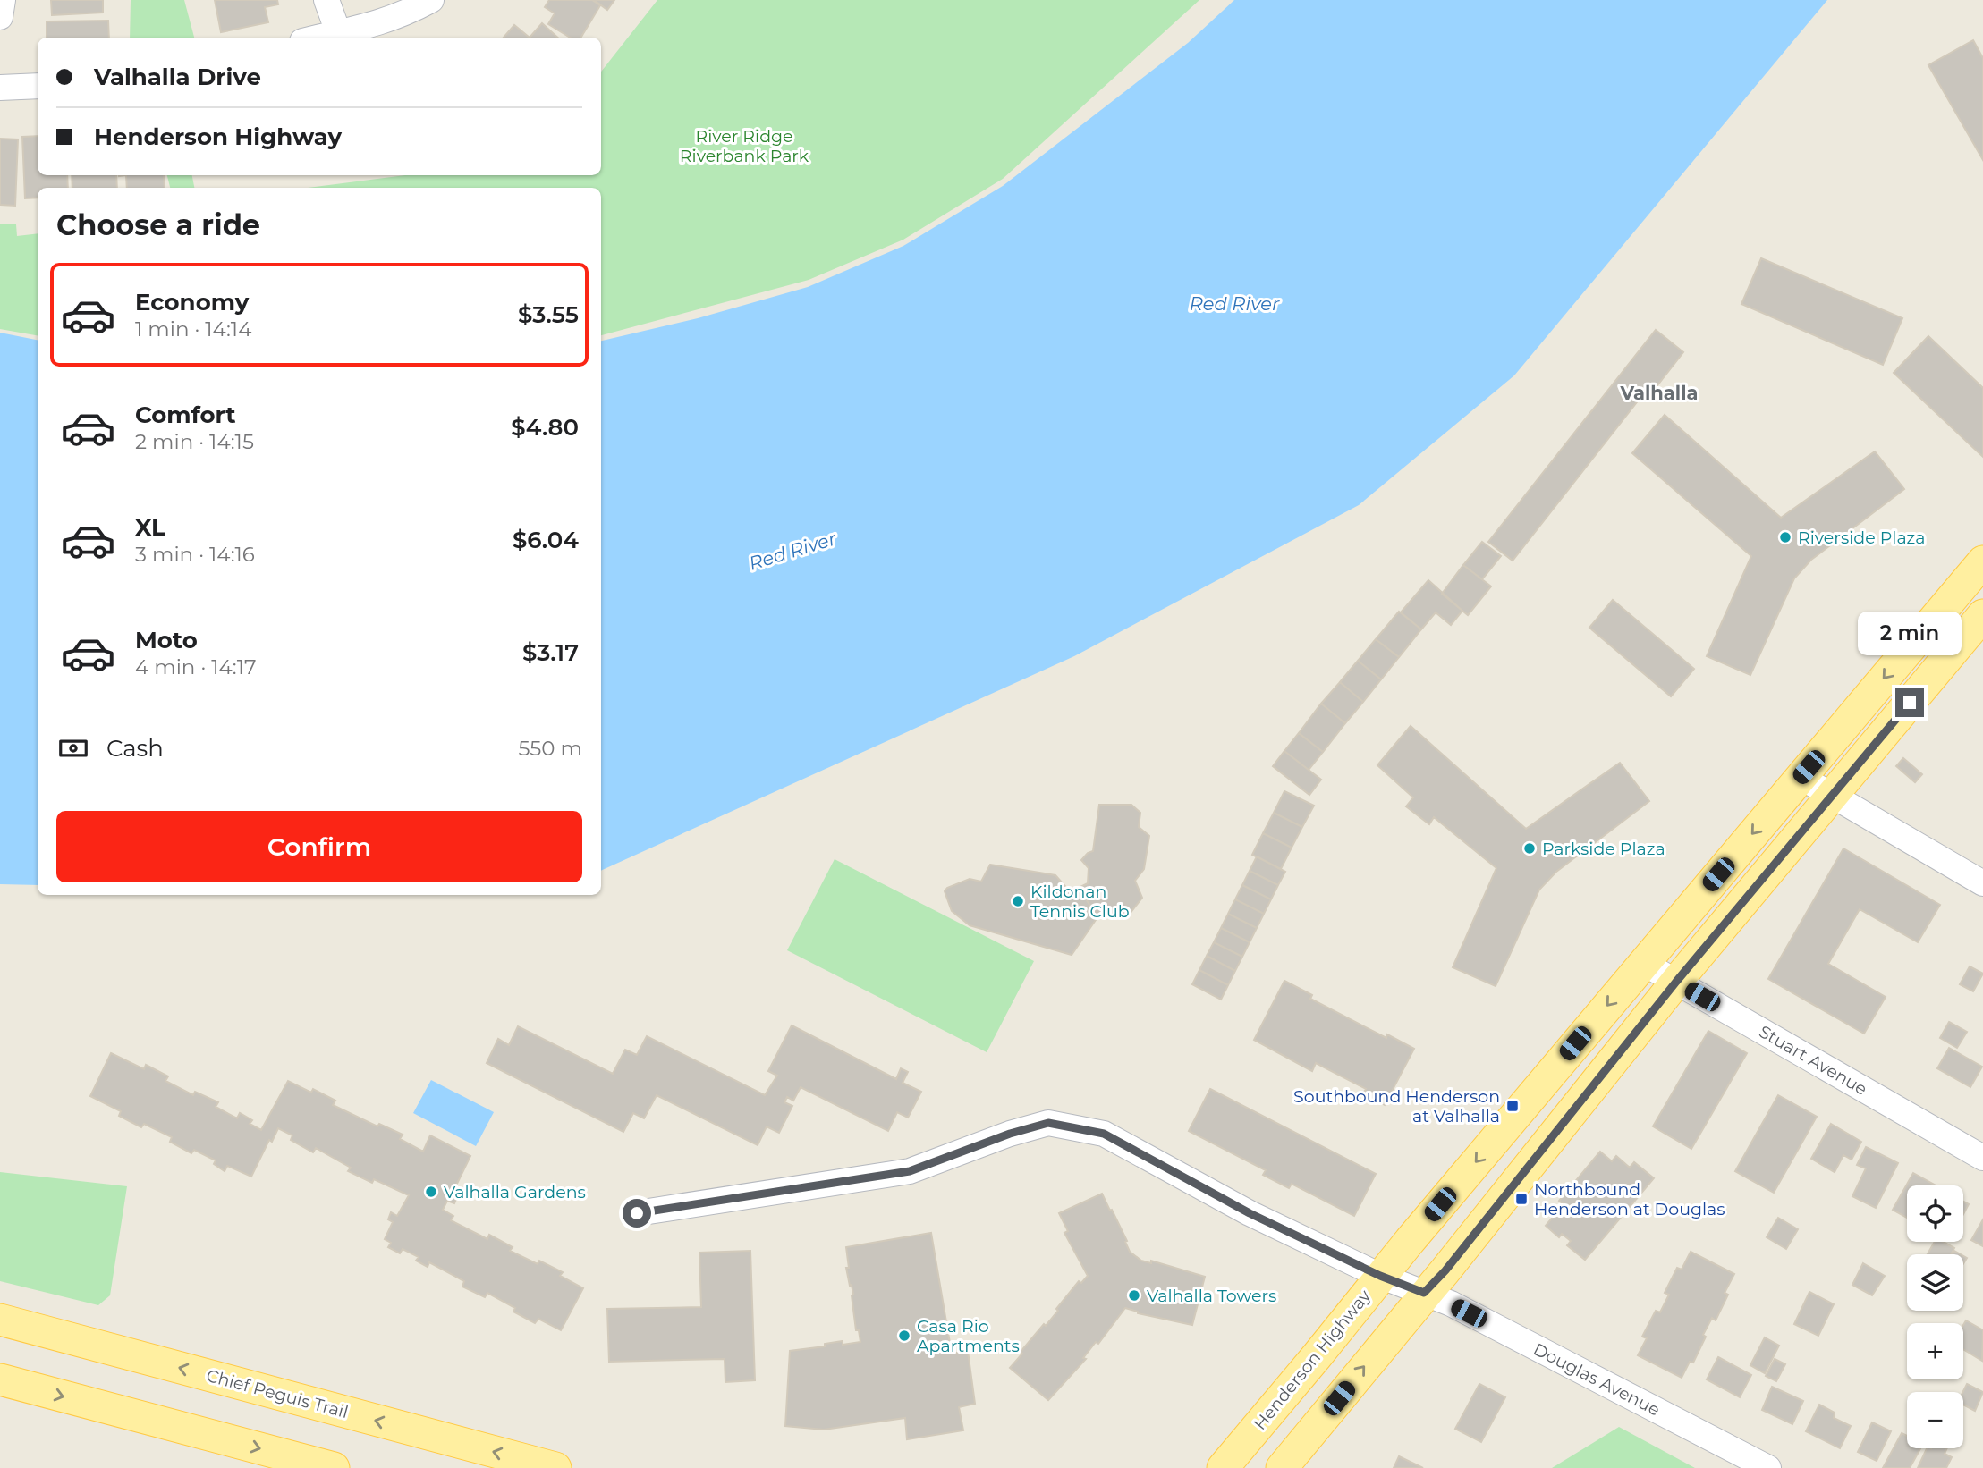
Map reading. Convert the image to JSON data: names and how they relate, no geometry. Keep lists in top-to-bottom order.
{
  "streets": {
    "main road": ["Henderson Highway", "Chief Peguis Trail"],
    "street": ["Stuart Avenue", "Douglas Avenue"]
  },
  "crossings": [
    ["Stuart Avenue", "Henderson Highway"],
    ["Henderson Highway", "Douglas Avenue"]
  ],
  "districts": ["Valhalla"],
  "water": ["Red River"],
  "parks": ["River Ridge Riverbank Park"],
  "places": {
    "other": [
      "Riverside Plaza",
      "Parkside Plaza",
      "Kildonan Tennis Club",
      "Valhalla Gardens",
      "Valhalla Towers",
      "Casa Rio Apartments"
    ],
    "transit": ["Southbound Henderson at Valhalla", "Northbound Henderson at Douglas"]
  },
  "page": {
    "banner": ["Valhalla Drive", "Henderson Highway"],
    "heading": "Choose a ride",
    "list": [
      {
        "name": "Economy",
        "note": "1 min · 14:14",
        "value": "$3.55"
      },
      {
        "name": "Comfort",
        "note": "2 min · 14:15",
        "value": "$4.80"
      },
      {
        "name": "XL",
        "note": "3 min · 14:16",
        "value": "$6.04"
      },
      {
        "name": "Moto",
        "note": "4 min · 14:17",
        "value": "$3.17"
      }
    ],
    "bubble": "2 min",
    "pay": ["Cash", "550 m"],
    "buttons": "Confirm",
    "map_buttons": ["+", "−"]
  }
}
